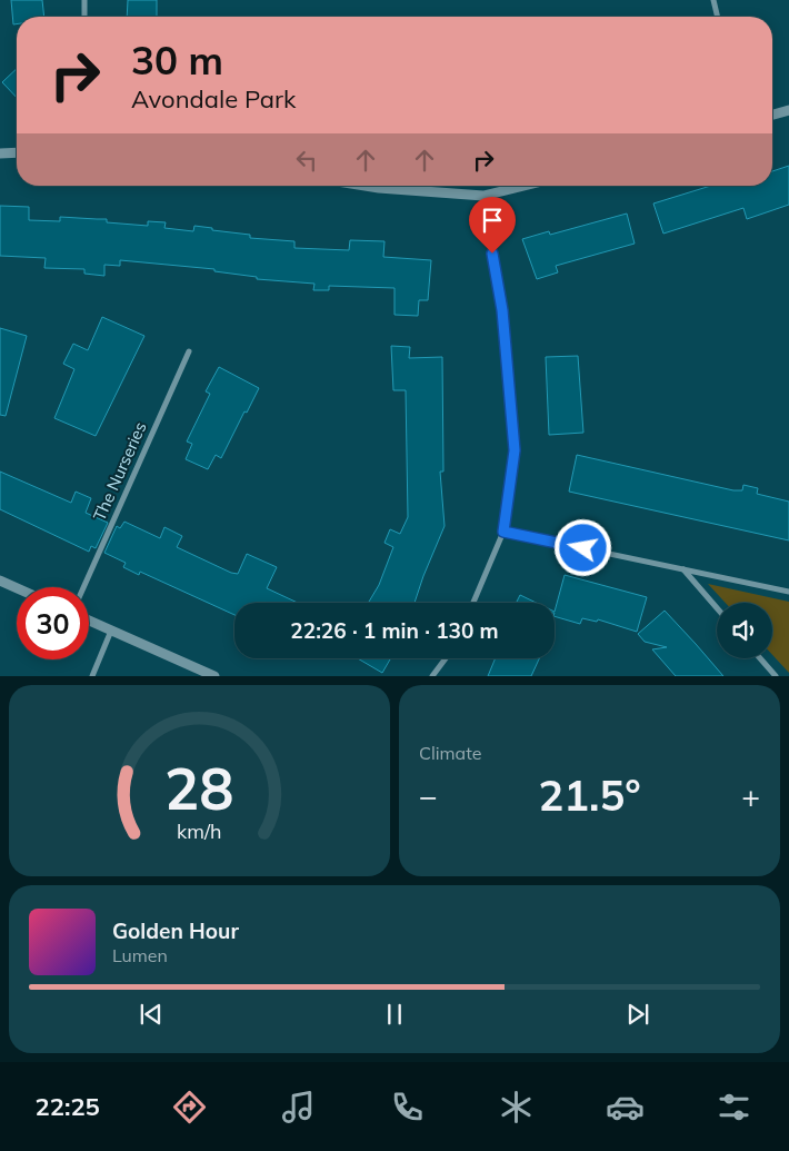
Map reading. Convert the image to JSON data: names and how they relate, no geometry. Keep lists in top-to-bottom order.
{
  "streets": {
    "street": ["The Nurseries"]
  },
  "page": {
    "turn": ["30 m", "Avondale Park"],
    "limit": "30",
    "trip": "22:26 · 1 min · 130 m",
    "tile": "Climate",
    "heat": ["−", "21.5°", "+"],
    "song": ["Golden Hour", "Lumen"],
    "tabs": "22:25",
    "gauge": ["28", "km/h"]
  }
}
